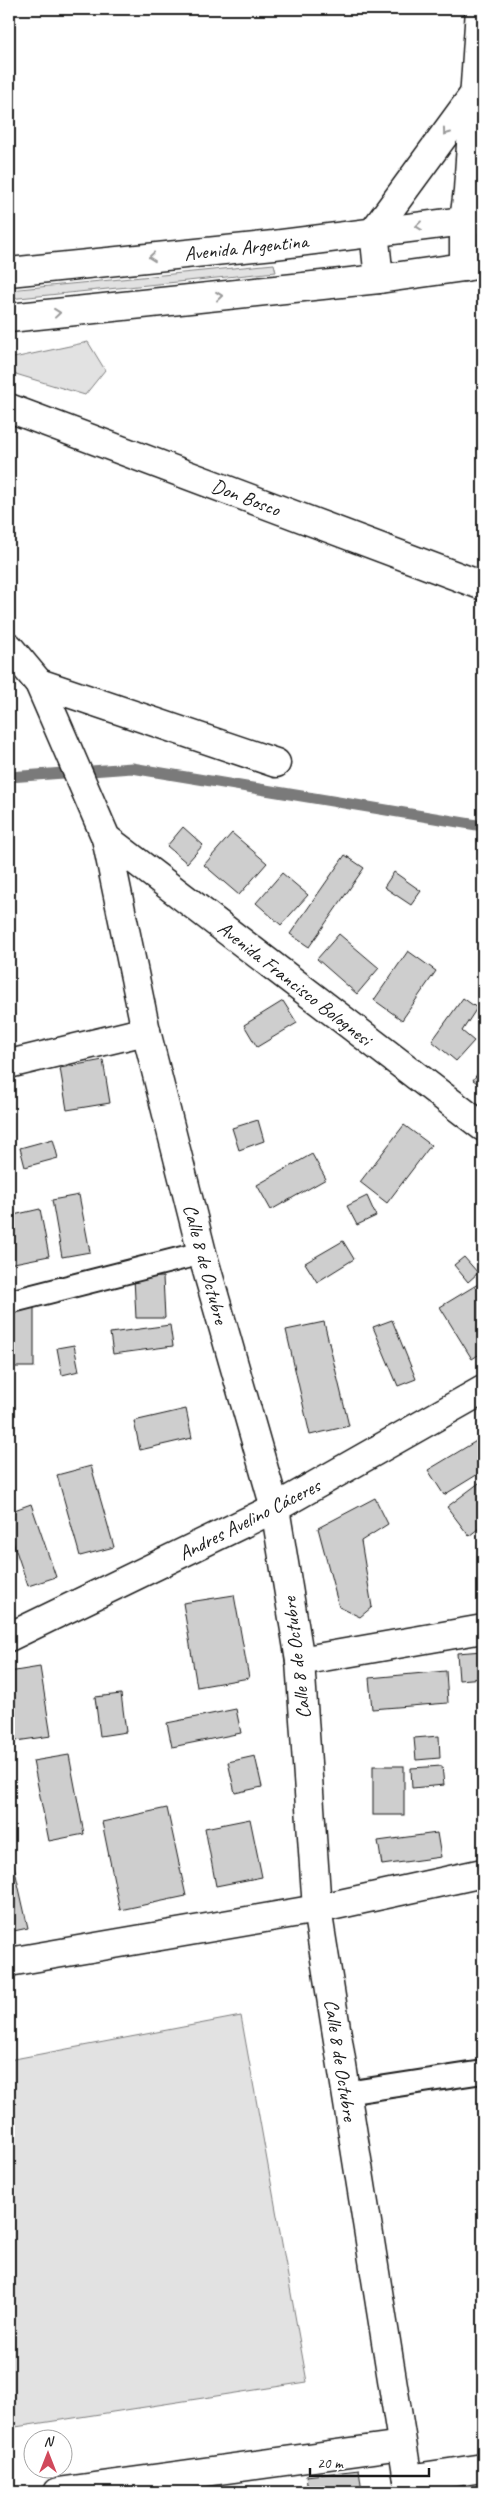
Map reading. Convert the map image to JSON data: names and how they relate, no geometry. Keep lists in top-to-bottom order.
{
  "streets": {
    "street": [
      "Avenida Argentina",
      "Don Bosco",
      "Avenida Francisco Bolognesi",
      "Calle 8 de Octubre",
      "Andres Avelino Cáceres"
    ]
  },
  "crossings": [
    ["Avenida Francisco Bolognesi", "Calle 8 de Octubre"],
    ["Calle 8 de Octubre", "Andres Avelino Cáceres"]
  ],
  "scale_bar": "20 m",
  "north": "top"
}
